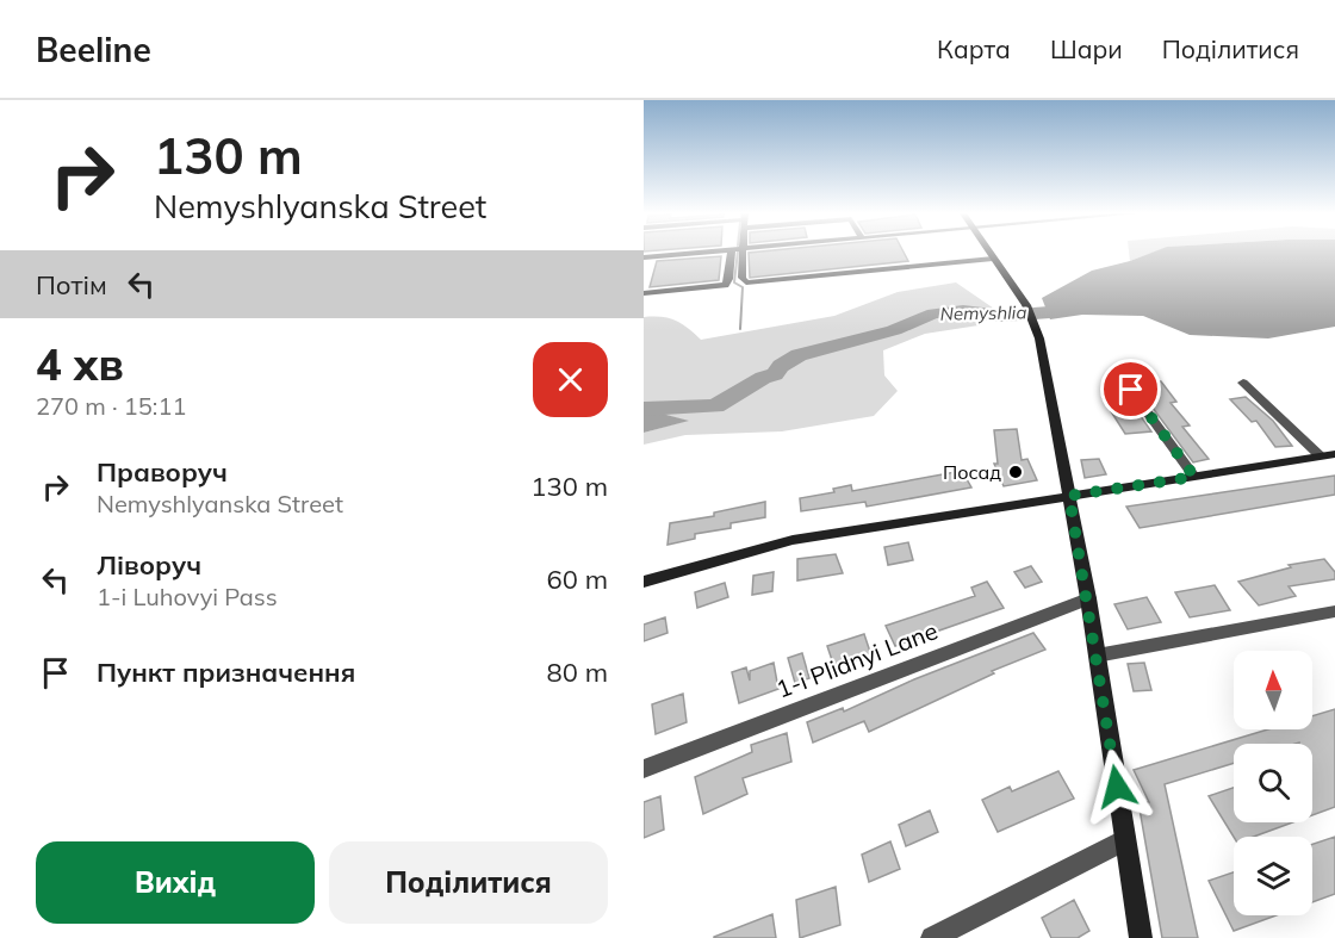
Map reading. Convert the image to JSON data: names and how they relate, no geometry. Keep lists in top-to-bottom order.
{
  "streets": {
    "street": ["1-i Plidnyi Lane"]
  },
  "water": ["Nemyshlia"],
  "places": ["Посад"],
  "north": "top",
  "page": {
    "header": "Beeline",
    "nav": ["Карта", "Шари", "Поділитися"],
    "turn": ["130 m", "Nemyshlyanska Street"],
    "then": "Потім",
    "heading": ["4 хв", "270 m · 15:11"],
    "list": [
      {
        "name": "Праворуч",
        "note": "Nemyshlyanska Street",
        "value": "130 m"
      },
      {
        "name": "Ліворуч",
        "note": "1-i Luhovyi Pass",
        "value": "60 m"
      },
      {
        "name": "Пункт призначення",
        "value": "80 m"
      }
    ],
    "buttons": ["Вихід", "Поділитися"]
  }
}
